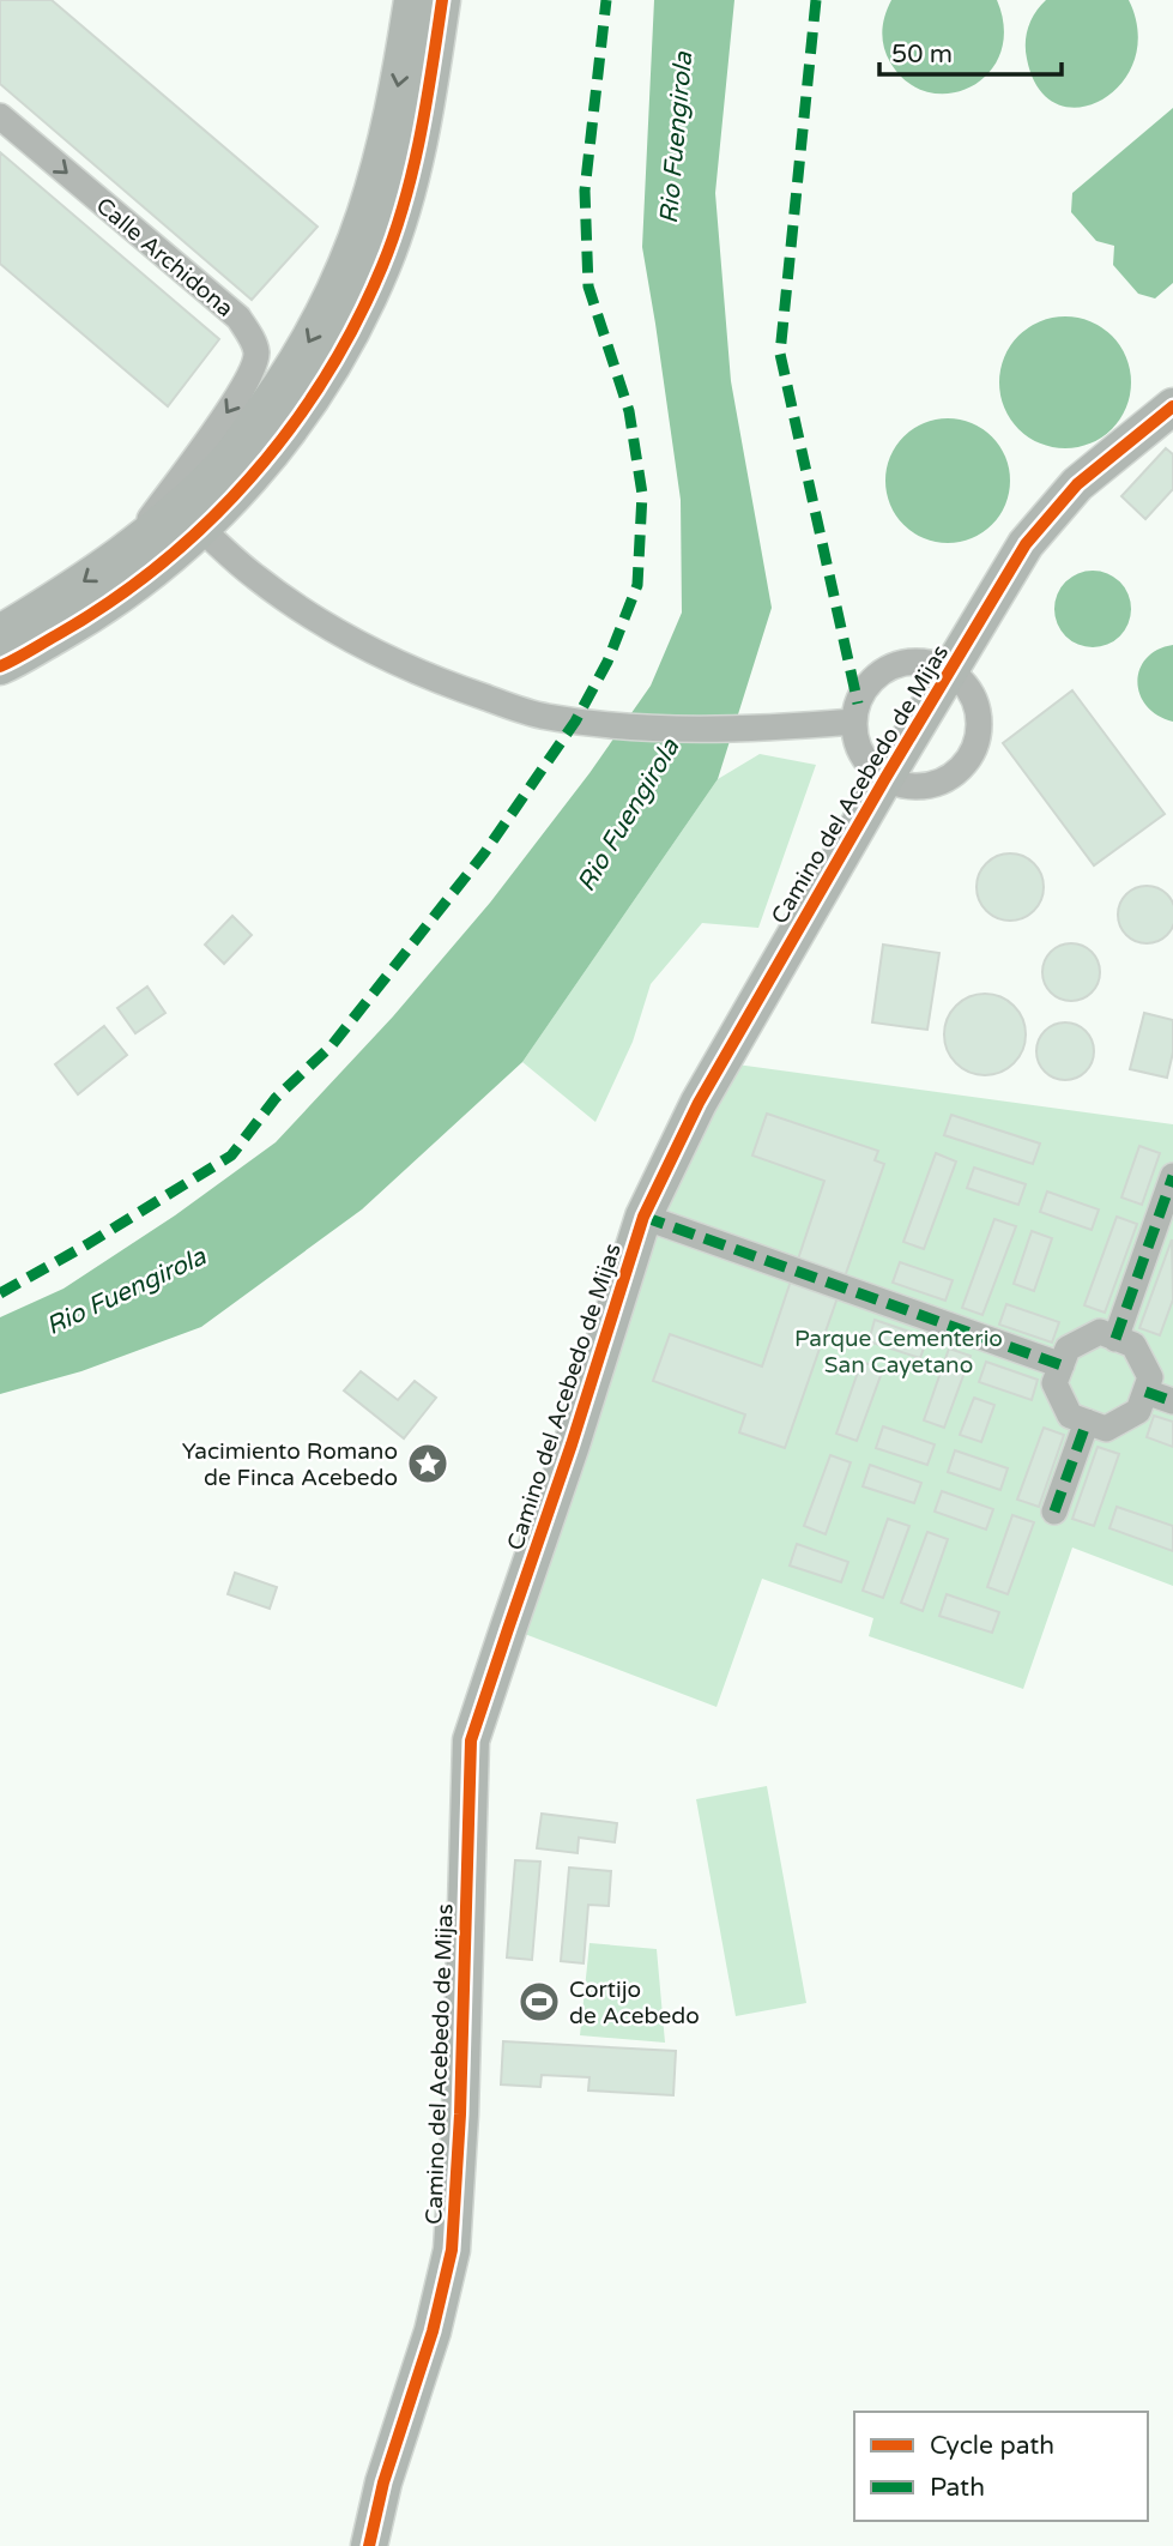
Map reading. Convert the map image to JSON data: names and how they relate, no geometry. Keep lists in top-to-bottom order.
{
  "streets": {
    "street": ["Calle Archidona", "Camino del Acebedo de Mijas"]
  },
  "water": ["Rio Fuengirola"],
  "parks": ["Parque Cementerio San Cayetano"],
  "places": {
    "place": ["Yacimiento Romano de Finca Acebedo"],
    "sports": ["Cortijo de Acebedo"]
  },
  "legend": ["Cycle path", "Path"],
  "scale_bar": "50 m"
}
